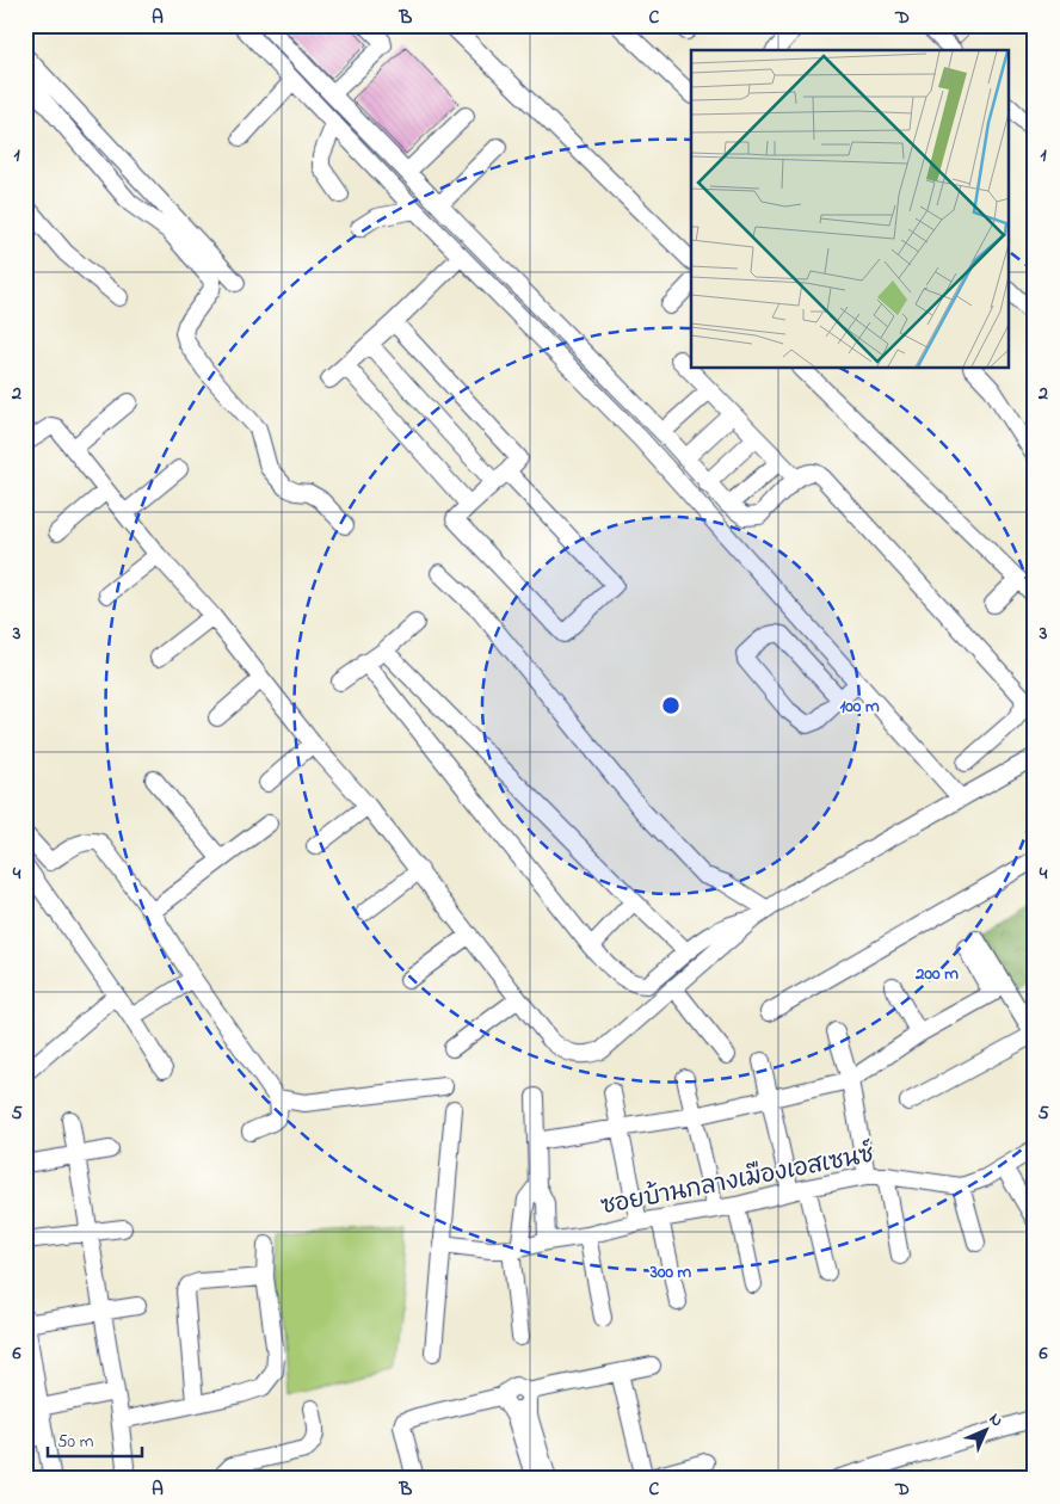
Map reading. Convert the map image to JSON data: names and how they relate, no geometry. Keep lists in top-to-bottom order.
{
  "streets": {
    "street": ["ซอยบ้านกลางเมืองเอสเซนซ์"]
  },
  "scale_bar": "50 m",
  "north": "top right",
  "grid": {
    "columns": [
      "A",
      "B",
      "C",
      "D"
    ],
    "rows": [
      "1",
      "2",
      "3",
      "4",
      "5",
      "6"
    ]
  },
  "rings": ["100 m", "200 m", "300 m"]
}
